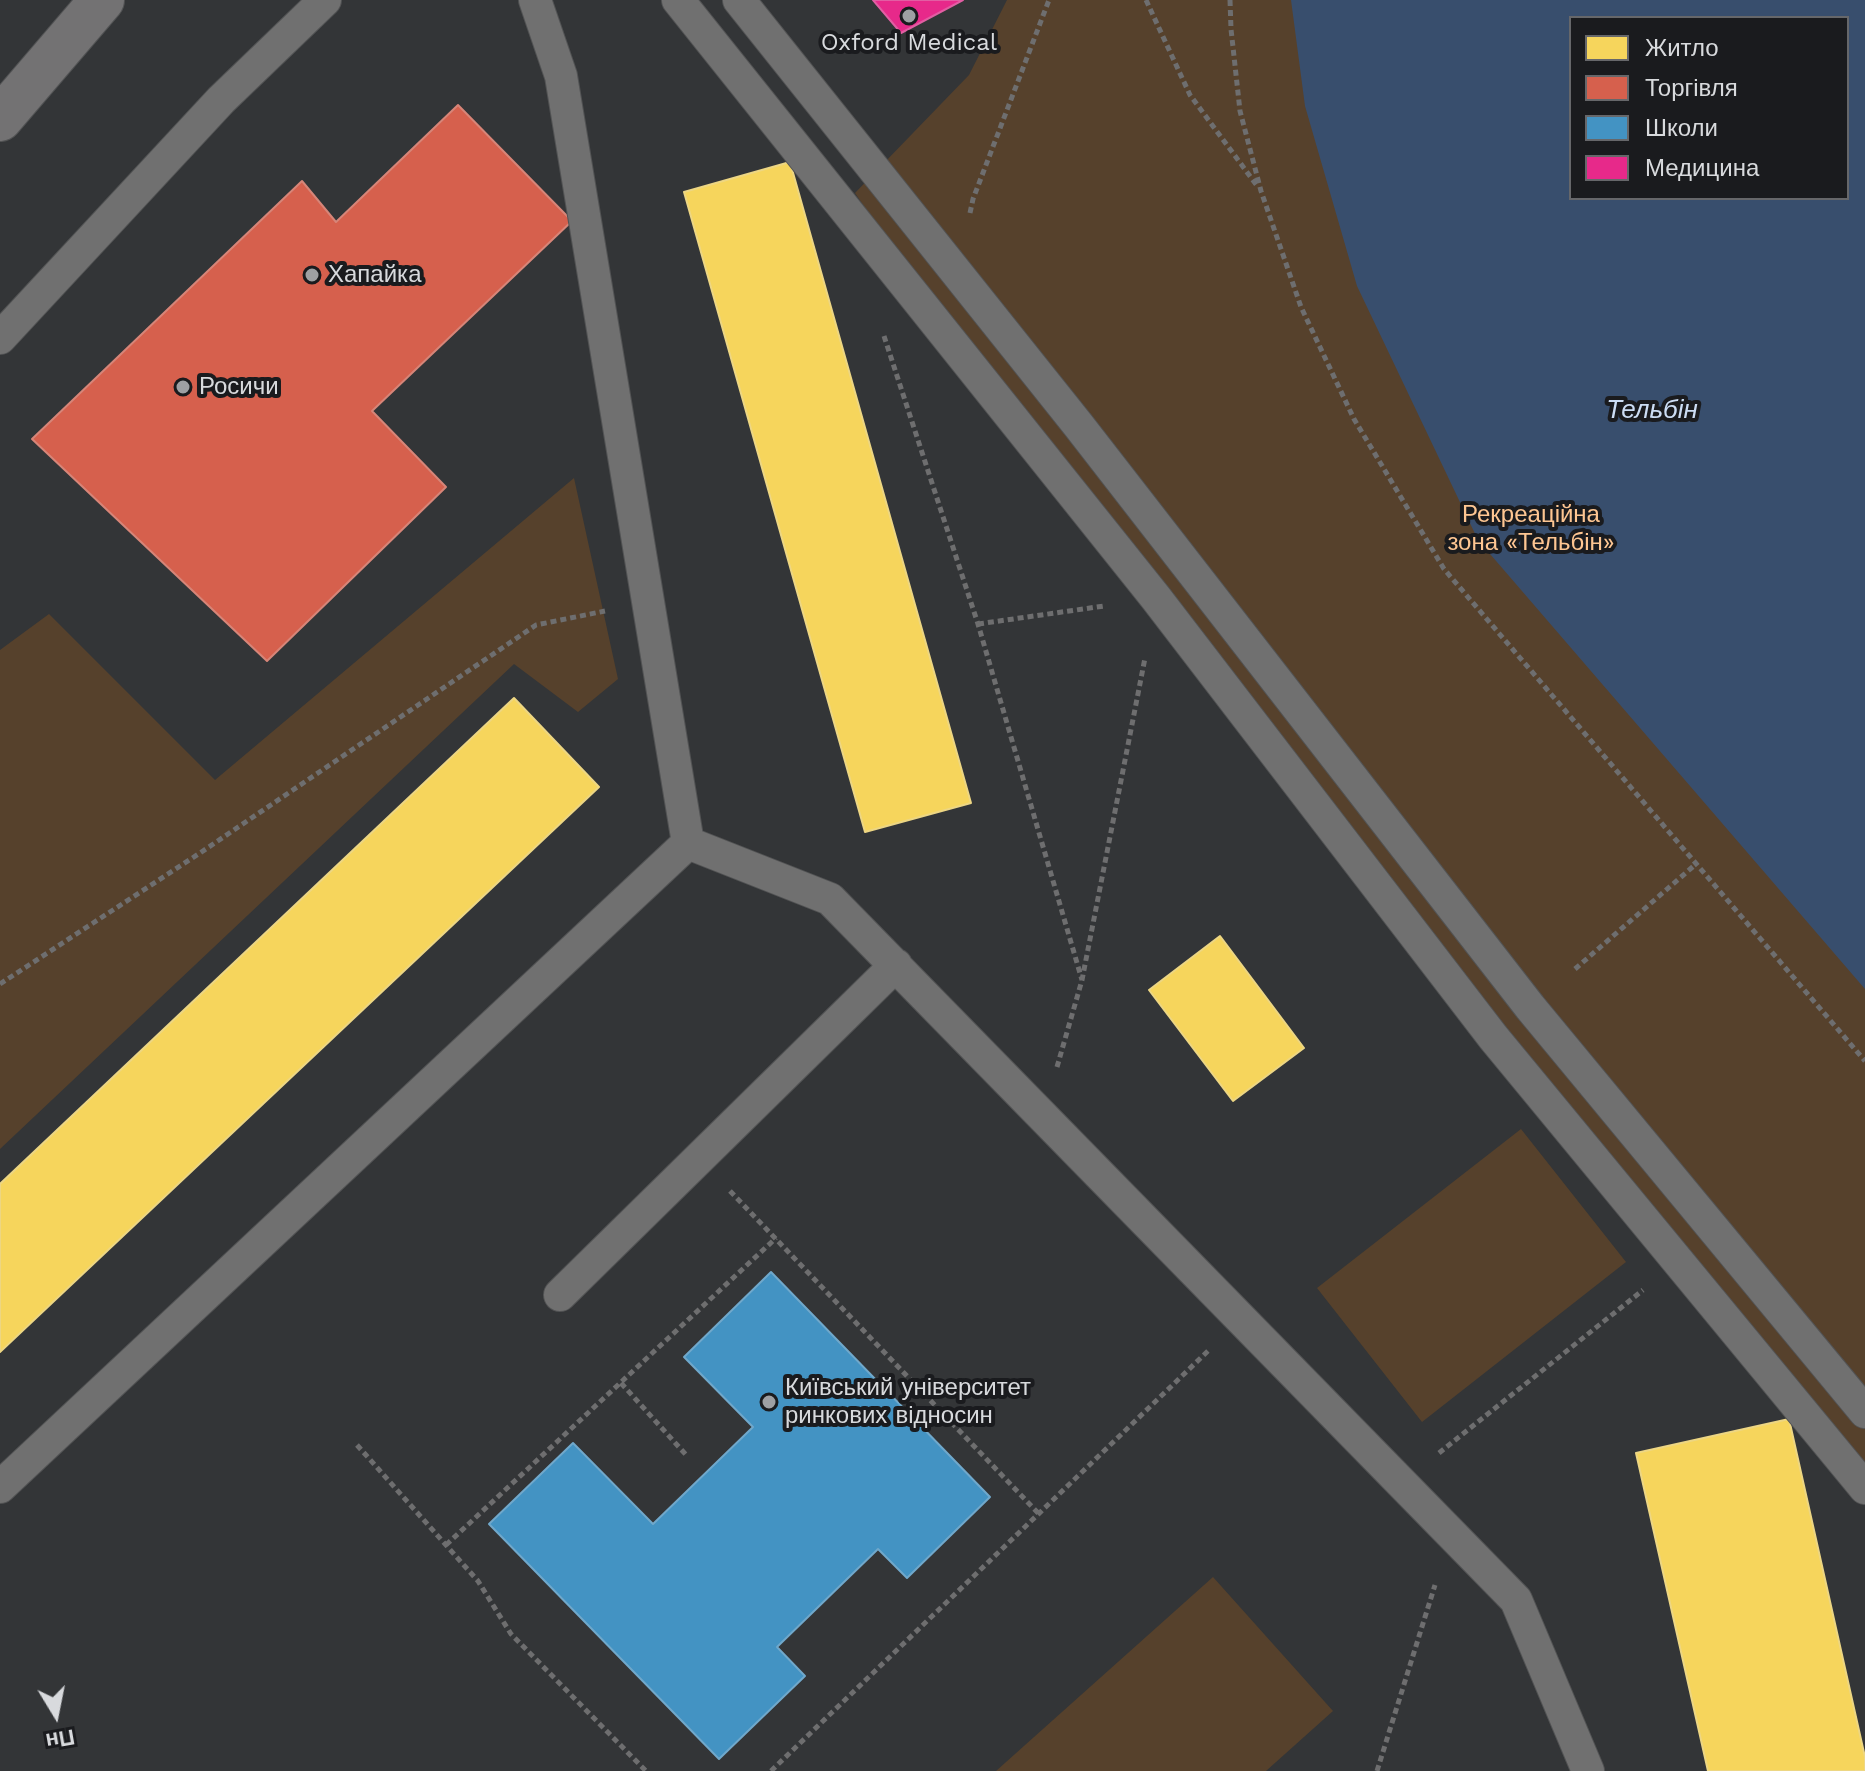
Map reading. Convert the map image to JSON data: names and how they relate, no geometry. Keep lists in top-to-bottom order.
{
  "water": ["Тельбін"],
  "parks": ["Рекреаційна зона «Тельбін»"],
  "places": [
    "Oxford Medical",
    "Хапайка",
    "Росичи",
    "Київський університет ринкових відносин"
  ],
  "legend": [
    "Житло",
    "Торгівля",
    "Школи",
    "Медицина"
  ],
  "north": "bottom"
}
